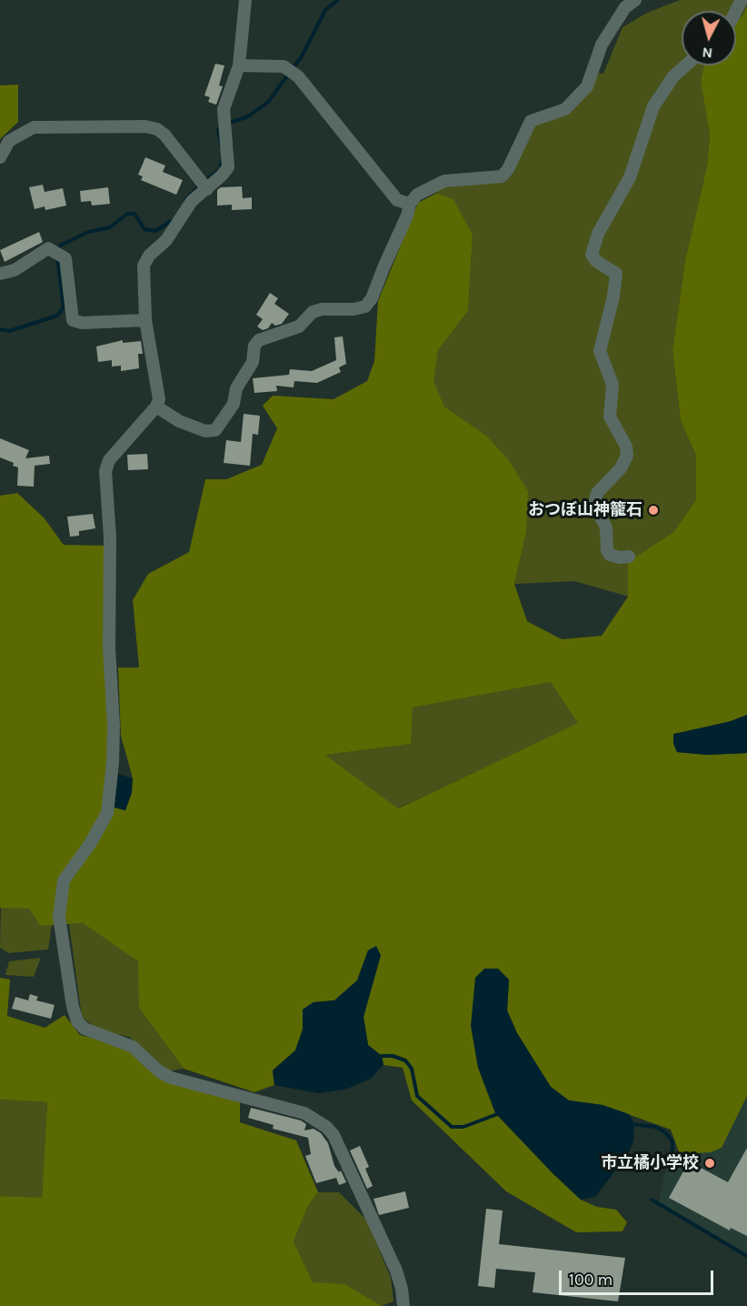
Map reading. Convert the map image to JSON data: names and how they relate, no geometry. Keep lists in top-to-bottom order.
{
  "places": ["おつぼ山神籠石", "市立橘小学校"],
  "scale_bar": "100 m",
  "north": "bottom"
}
